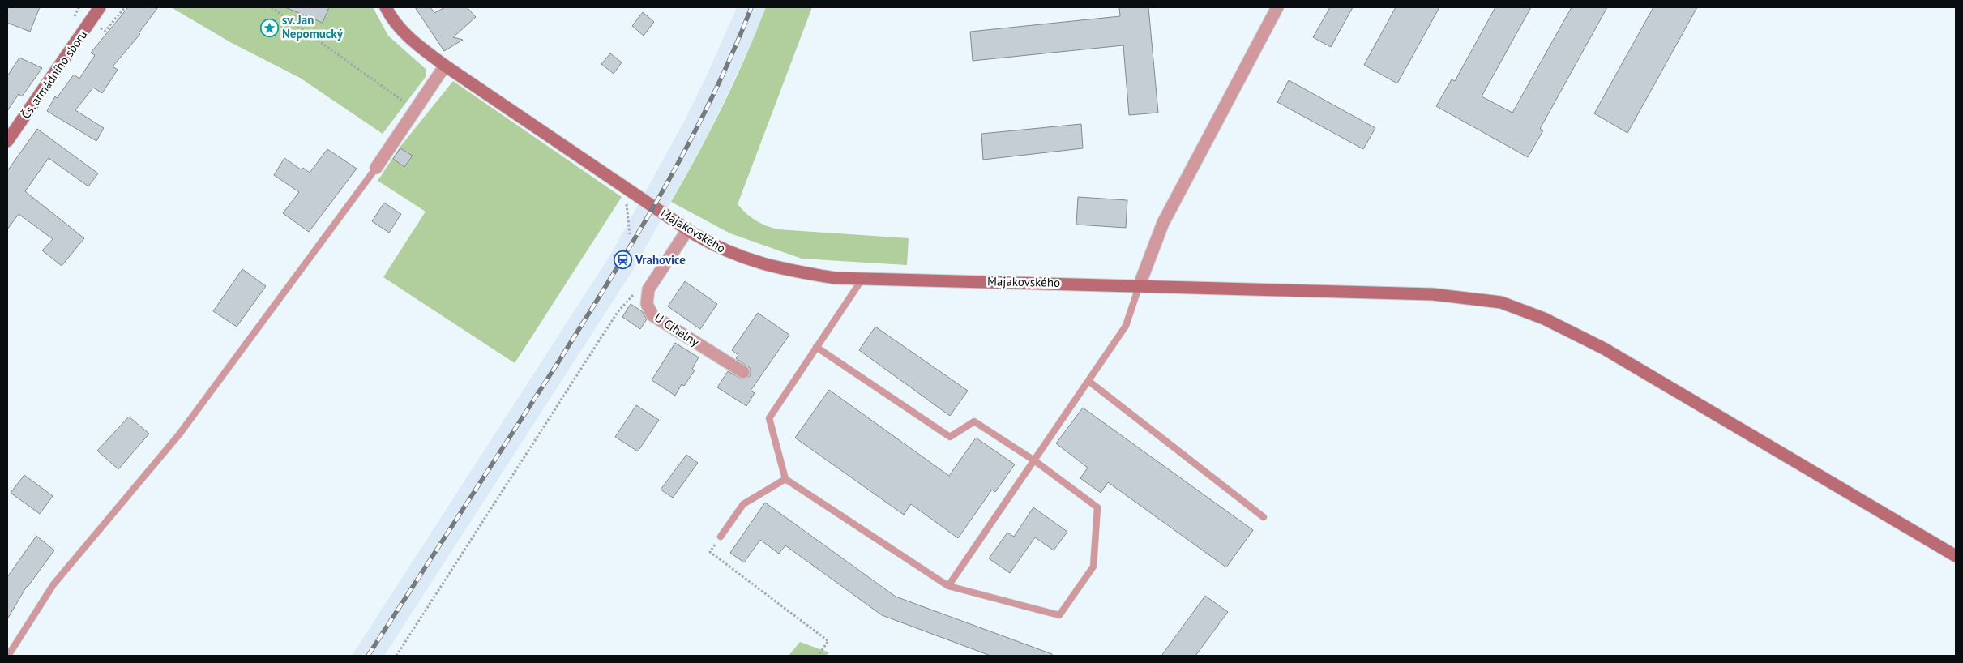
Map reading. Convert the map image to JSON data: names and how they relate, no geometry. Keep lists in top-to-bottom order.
{
  "streets": {
    "street": ["Čs. armádního sboru", "Majakovského", "U Cihelny"]
  },
  "places": {
    "place": ["sv. Jan Nepomucký"],
    "station": ["Vrahovice"]
  }
}
